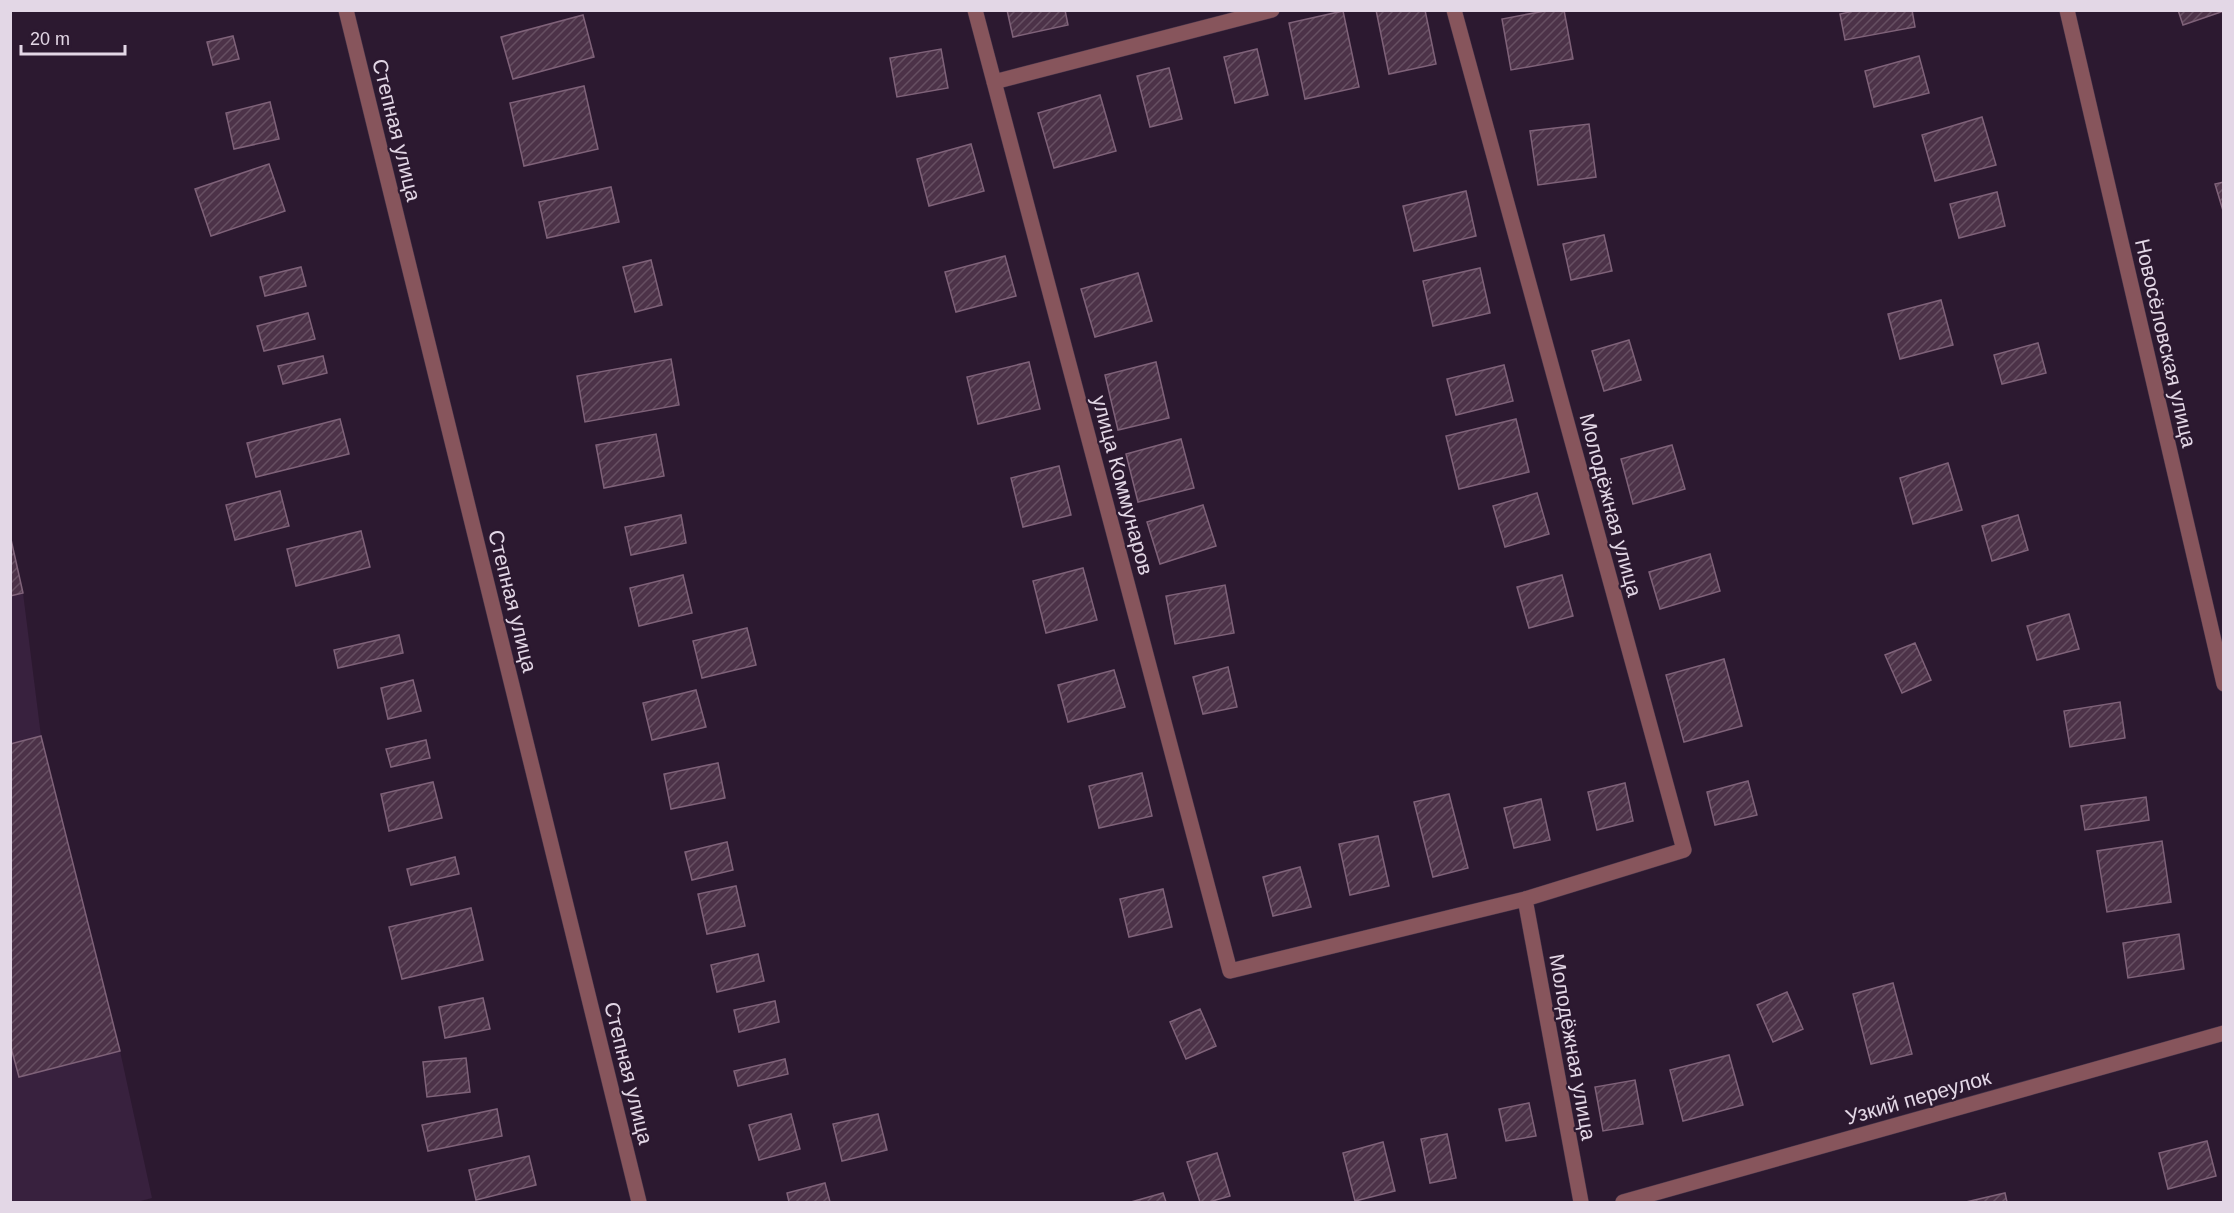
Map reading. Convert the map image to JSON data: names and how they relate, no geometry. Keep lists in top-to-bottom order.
{
  "streets": {
    "street": [
      "Степная улица",
      "Новосёловская улица",
      "улица Коммунаров",
      "Молодёжная улица",
      "Узкий переулок"
    ]
  },
  "crossings": [
    ["улица Коммунаров", "Молодёжная улица"]
  ],
  "scale_bar": "20 m"
}
